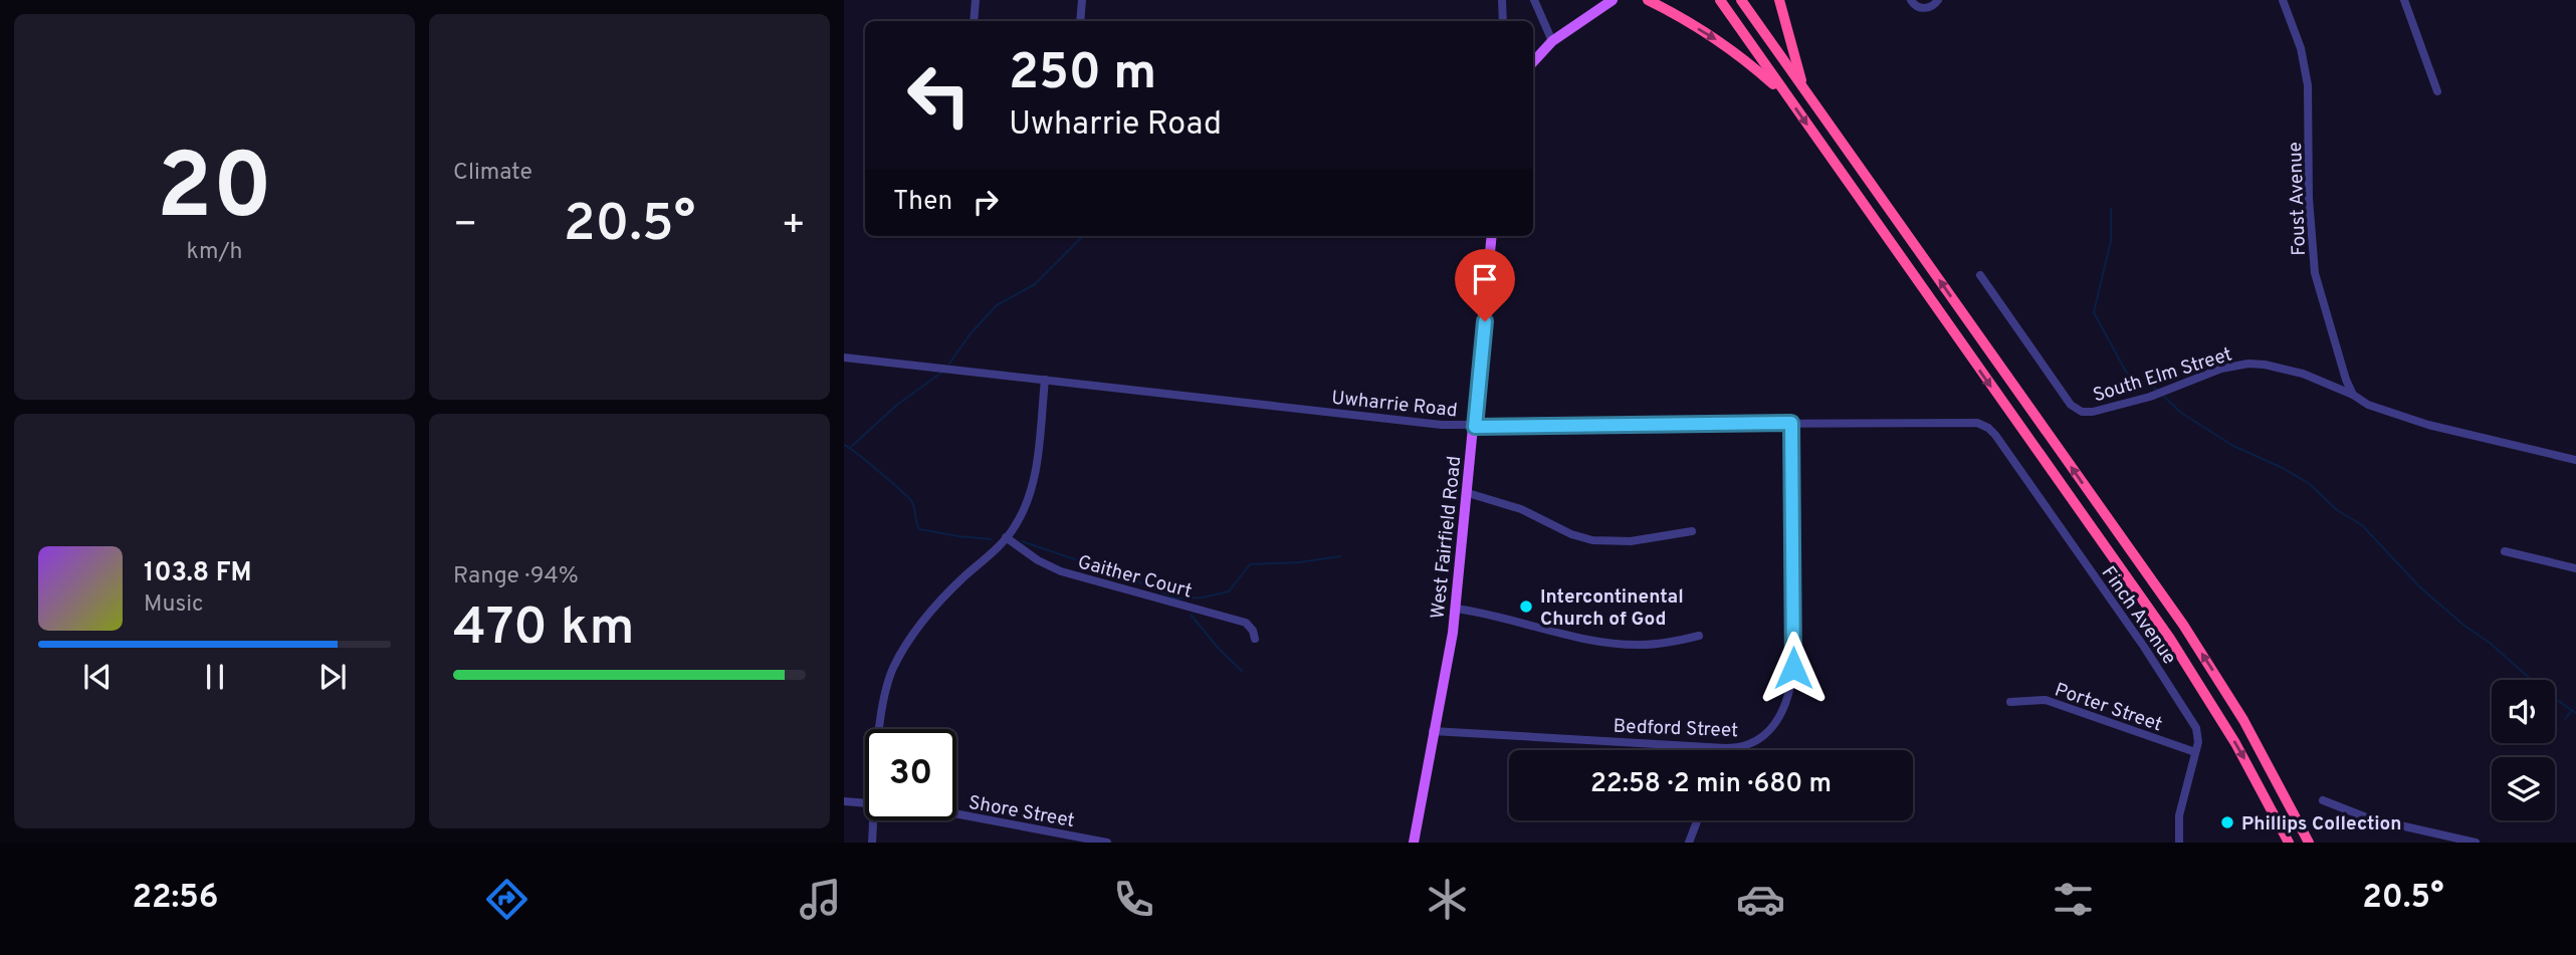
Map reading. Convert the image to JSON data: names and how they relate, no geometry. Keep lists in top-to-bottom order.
{
  "streets": {
    "main road": ["West Fairfield Road"],
    "street": [
      "Foust Avenue",
      "South Elm Street",
      "Uwharrie Road",
      "Gaither Court",
      "Finch Avenue",
      "Porter Street",
      "Bedford Street",
      "Shore Street"
    ]
  },
  "crossings": [
    ["Foust Avenue", "South Elm Street"],
    ["Uwharrie Road", "West Fairfield Road"],
    ["Uwharrie Road", "Finch Avenue"],
    ["Uwharrie Road", "Bedford Street"],
    ["West Fairfield Road", "Bedford Street"],
    ["Finch Avenue", "Porter Street"]
  ],
  "places": ["Intercontinental Church of God", "Phillips Collection"],
  "page": {
    "tile": [
      ["20", "km/h"],
      "Climate",
      ["Range · 94%", "470 km"]
    ],
    "turn": ["250 m", "Uwharrie Road"],
    "then": "Then",
    "heat": ["−", "20.5°", "+"],
    "song": ["103.8 FM", "Music"],
    "limit": "30",
    "trip": "22:58 · 2 min · 680 m",
    "tabs": ["22:56", "20.5°"]
  }
}
